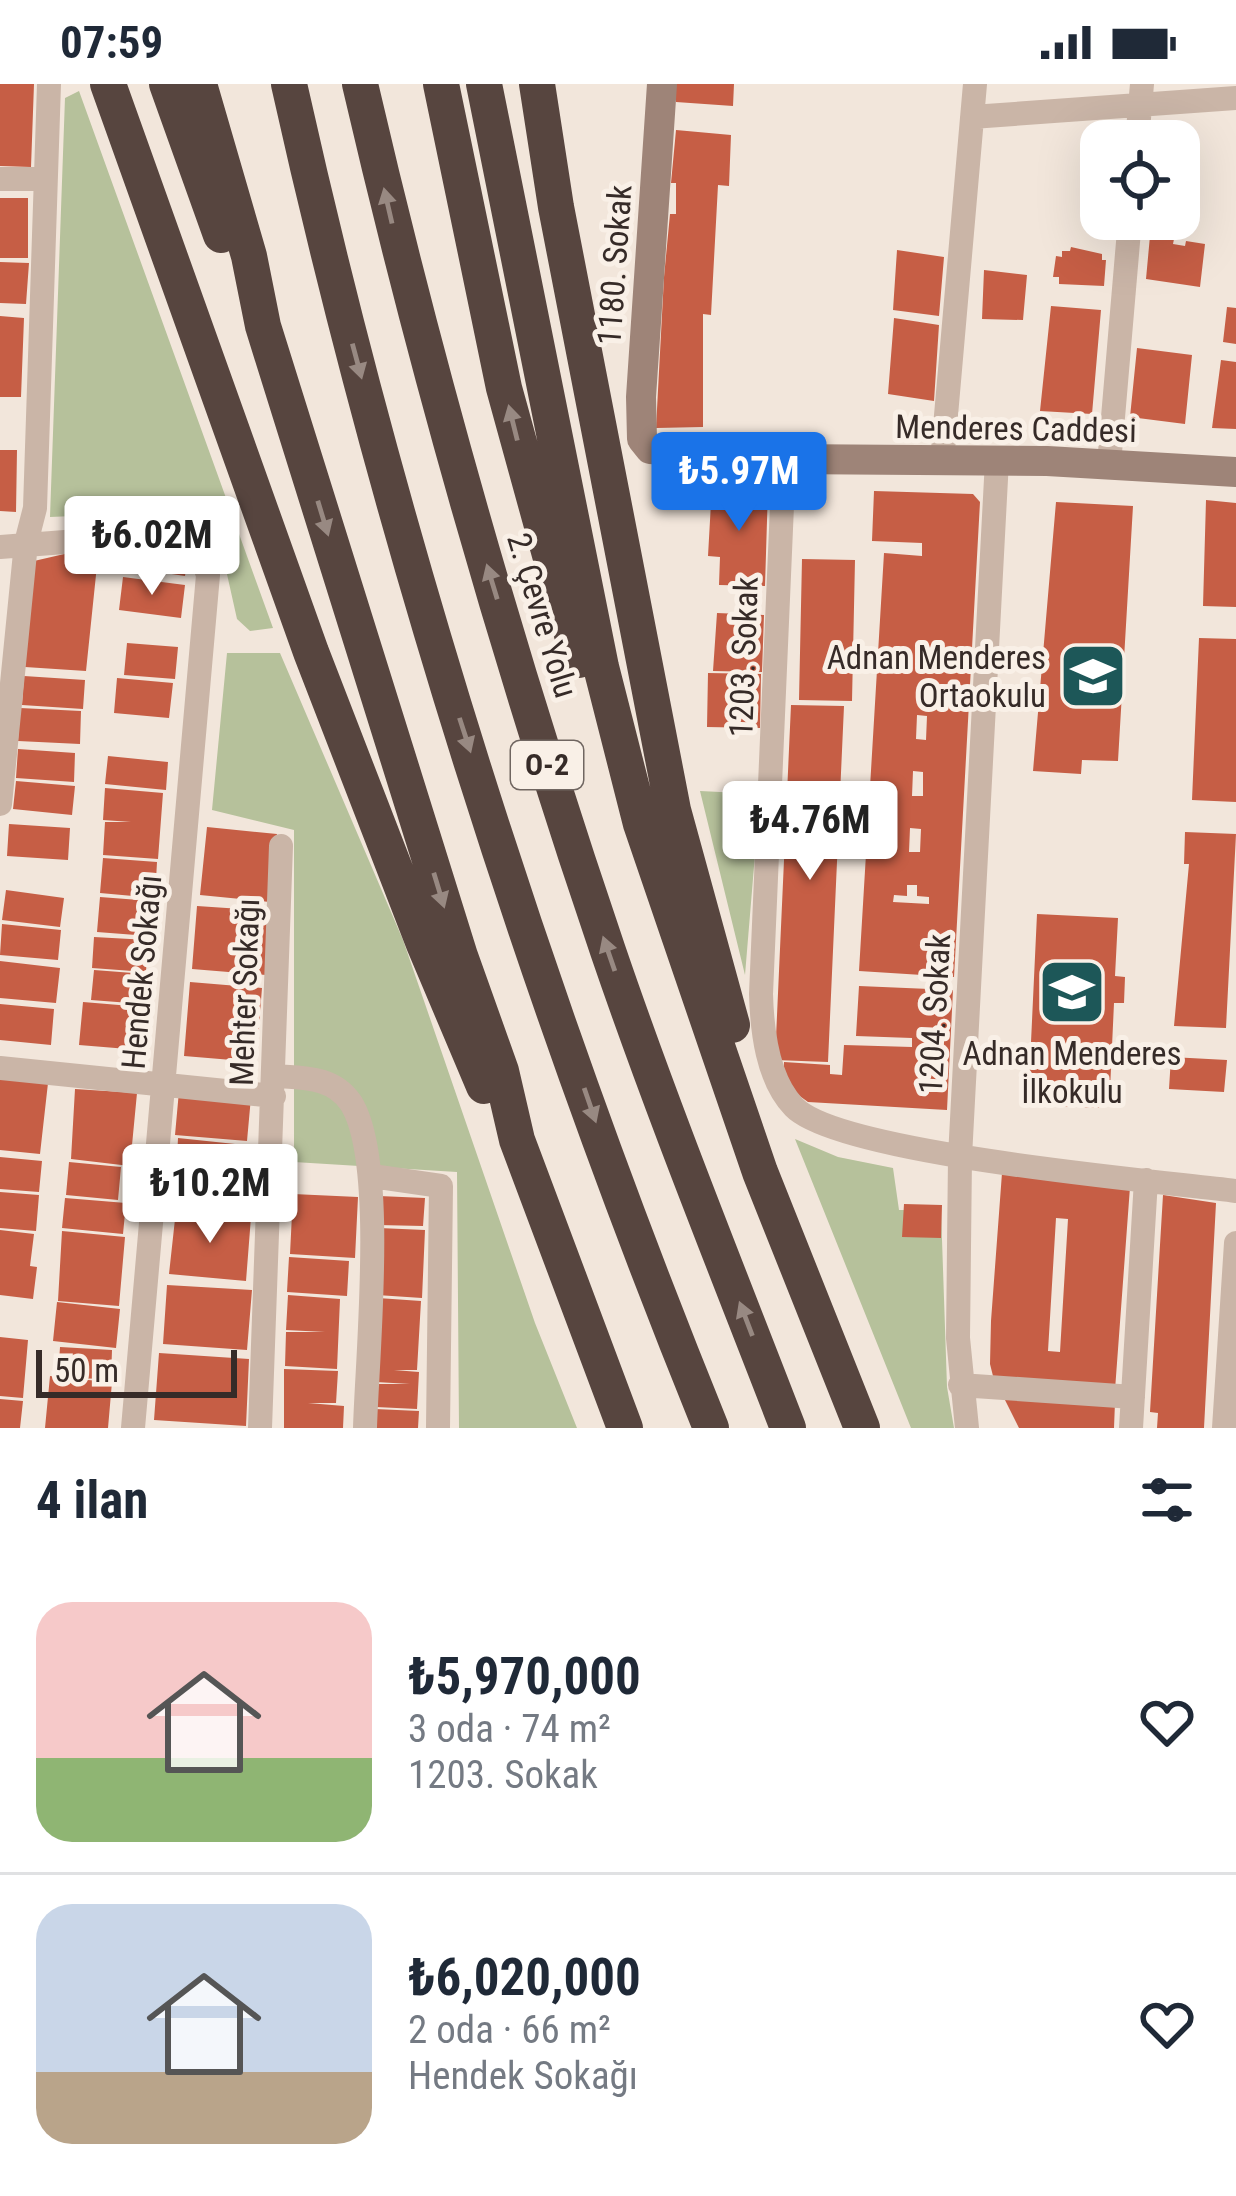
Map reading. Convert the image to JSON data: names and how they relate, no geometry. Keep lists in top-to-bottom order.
{
  "streets": {
    "highway": ["2. Çevre Yolu", "O-2"],
    "street": [
      "1180. Sokak",
      "Menderes Caddesi",
      "1203. Sokak",
      "Hendek Sokağı",
      "Mehter Sokağı",
      "1204. Sokak"
    ]
  },
  "crossings": [
    ["1180. Sokak", "Menderes Caddesi"],
    ["Menderes Caddesi", "1203. Sokak"],
    ["Menderes Caddesi", "1204. Sokak"],
    ["1203. Sokak", "1204. Sokak"]
  ],
  "places": {
    "school or university": ["Adnan Menderes Ortaokulu", "Adnan Menderes İlkokulu"]
  },
  "scale_bar": "50 m",
  "page": {
    "status": "07:59",
    "price": [
      "₺5.97M",
      "₺6.02M",
      "₺4.76M",
      "₺10.2M"
    ],
    "scale": "50 m",
    "heading": "4 ilan",
    "list": [
      {
        "name": "₺5,970,000",
        "note": "3 oda · 74 m² · 1203. Sokak"
      },
      {
        "name": "₺6,020,000",
        "note": "2 oda · 66 m² · Hendek Sokağı"
      }
    ]
  }
}
